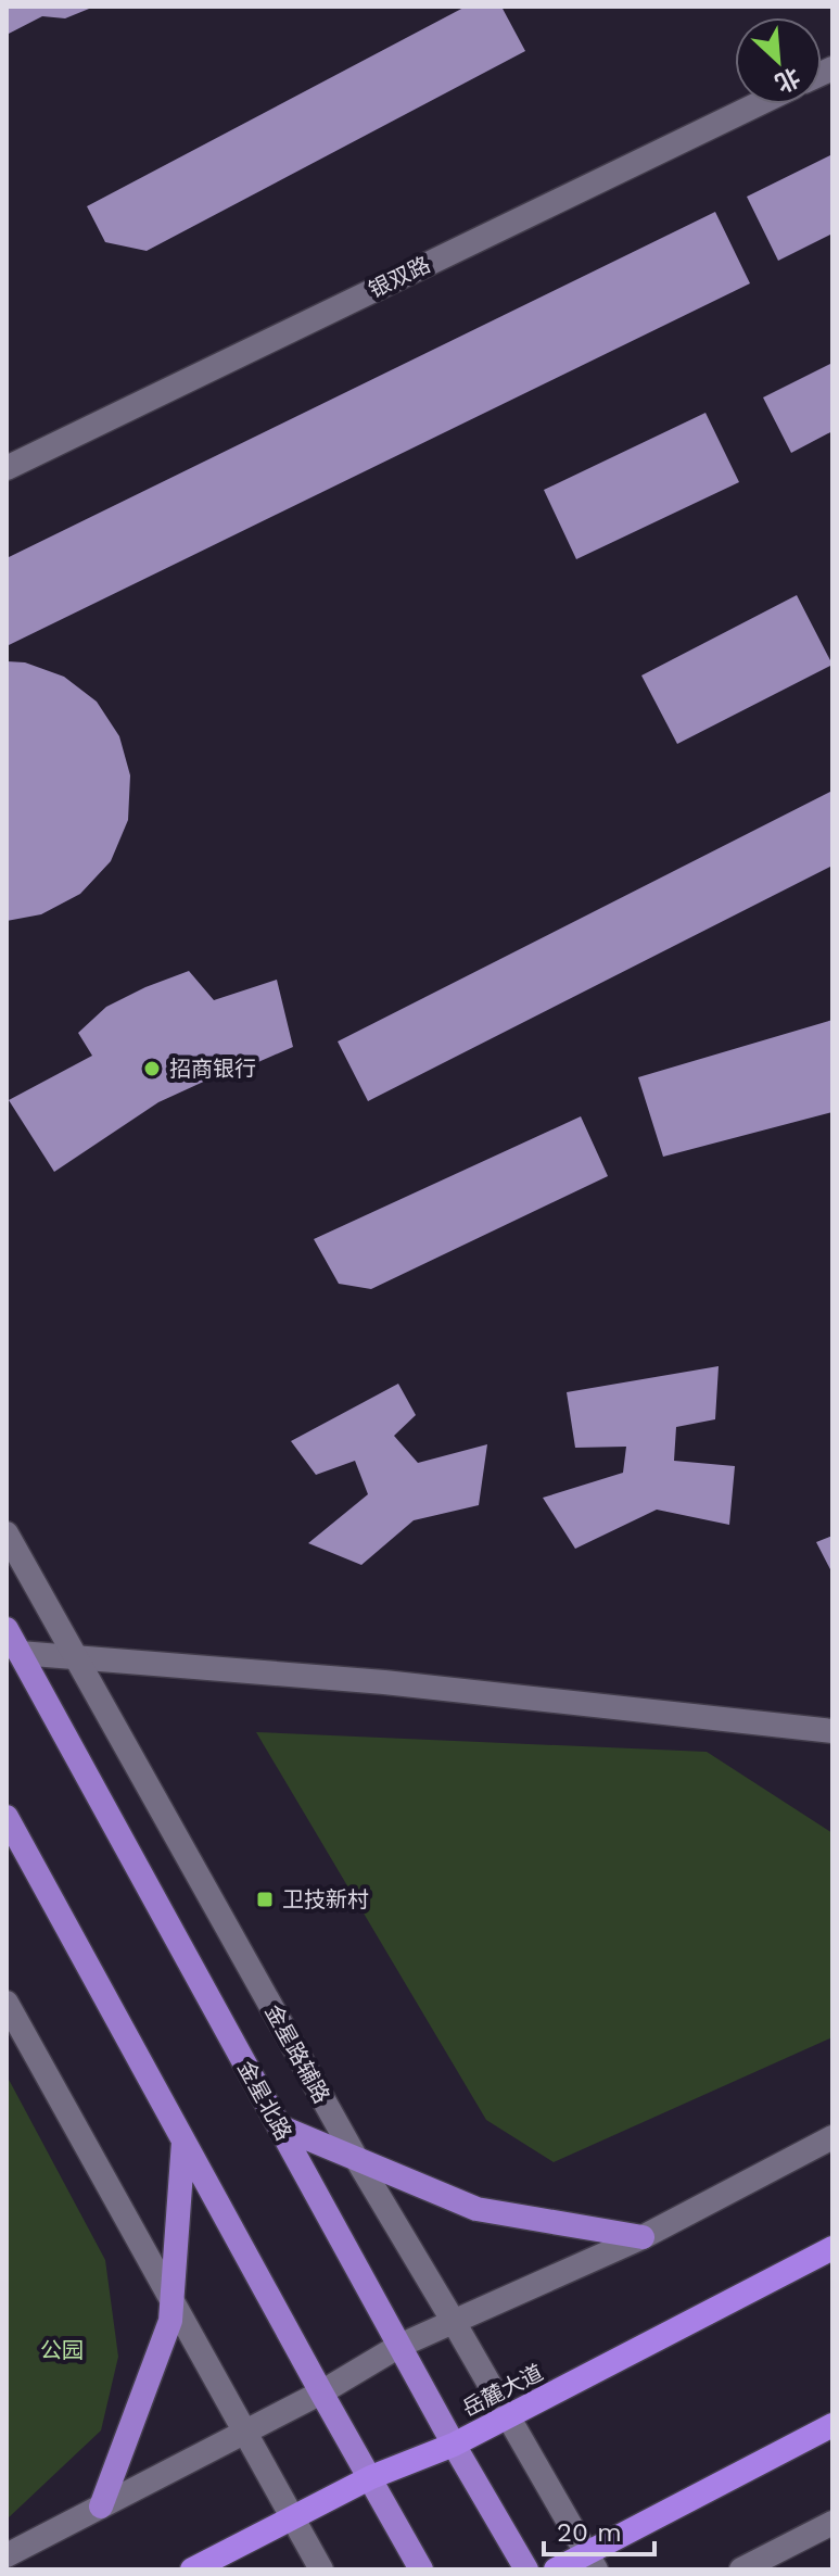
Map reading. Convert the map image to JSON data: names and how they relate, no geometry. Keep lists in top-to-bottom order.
{
  "streets": {
    "highway": ["岳麓大道"],
    "main road": ["金星北路"],
    "street": ["银双路", "金星路辅路"]
  },
  "crossings": [
    ["金星路辅路", "岳麓大道"],
    ["金星北路", "岳麓大道"]
  ],
  "parks": ["公园"],
  "places": {
    "other": ["招商银行"],
    "transit": ["卫技新村"]
  },
  "scale_bar": "20 m",
  "north": "bottom right"
}
